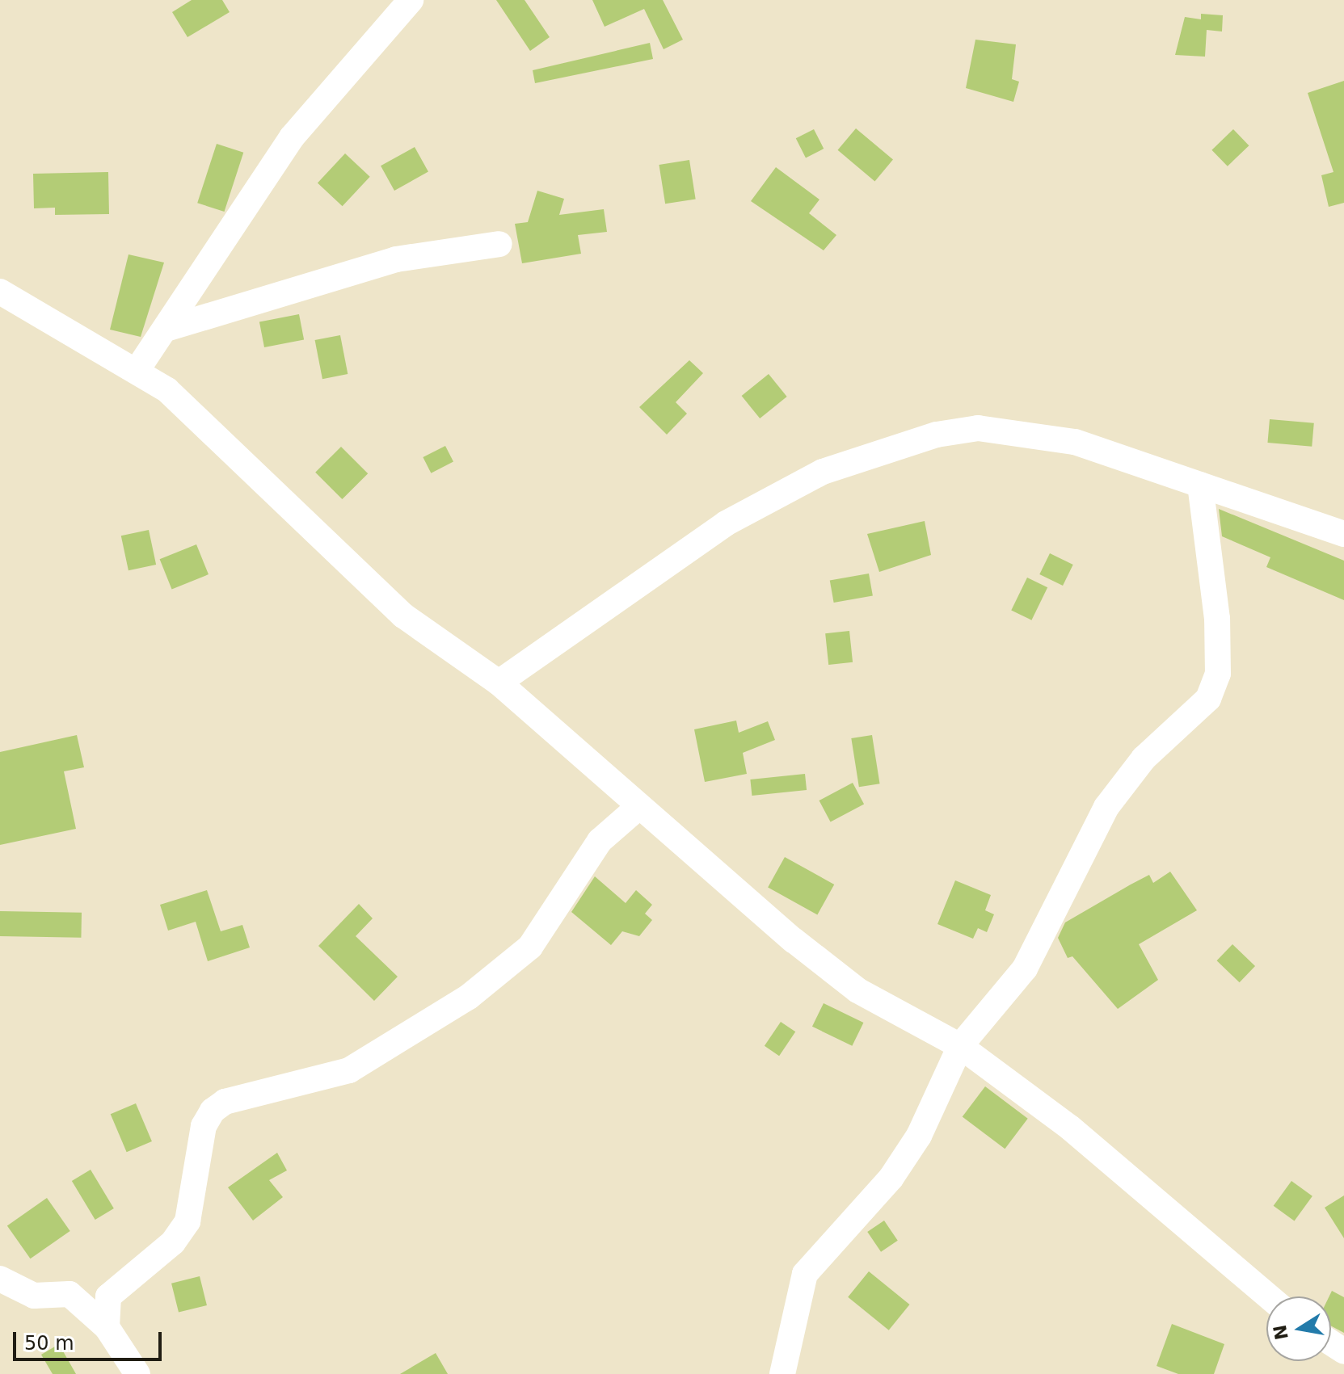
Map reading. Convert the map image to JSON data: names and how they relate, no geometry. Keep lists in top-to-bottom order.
{
  "scale_bar": "50 m",
  "north": "left"
}
